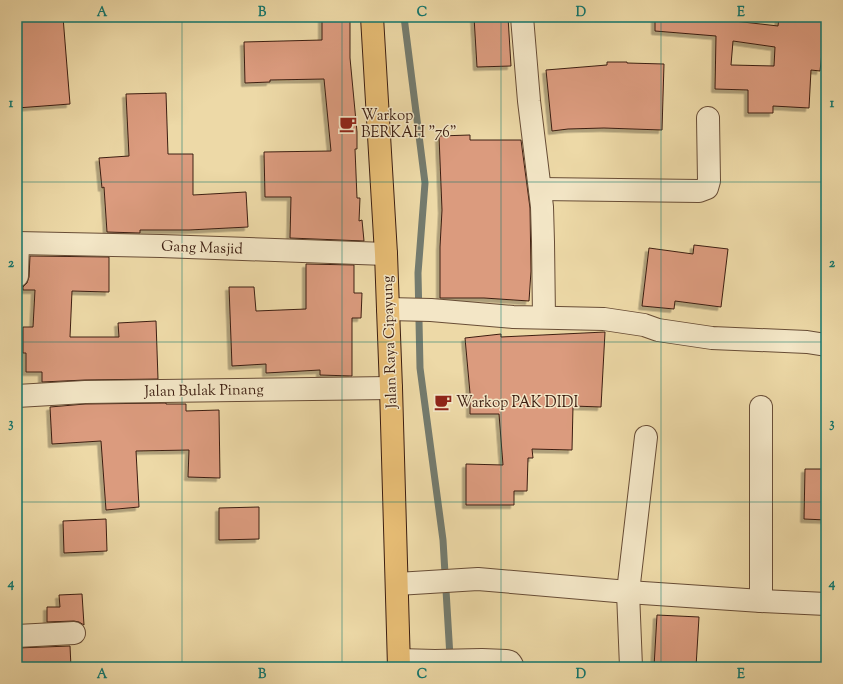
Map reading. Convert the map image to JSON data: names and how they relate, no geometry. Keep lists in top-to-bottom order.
{
  "streets": {
    "main road": ["Jalan Raya Cipayung"],
    "street": ["Gang Masjid", "Jalan Bulak Pinang"]
  },
  "crossings": [
    ["Gang Masjid", "Jalan Raya Cipayung"],
    ["Jalan Raya Cipayung", "Jalan Bulak Pinang"]
  ],
  "places": {
    "cafe": ["Warkop BERKAH \"76\"", "Warkop PAK DIDI"]
  },
  "grid": {
    "columns": [
      "A",
      "B",
      "C",
      "D",
      "E"
    ],
    "rows": [
      "1",
      "2",
      "3",
      "4"
    ]
  }
}
